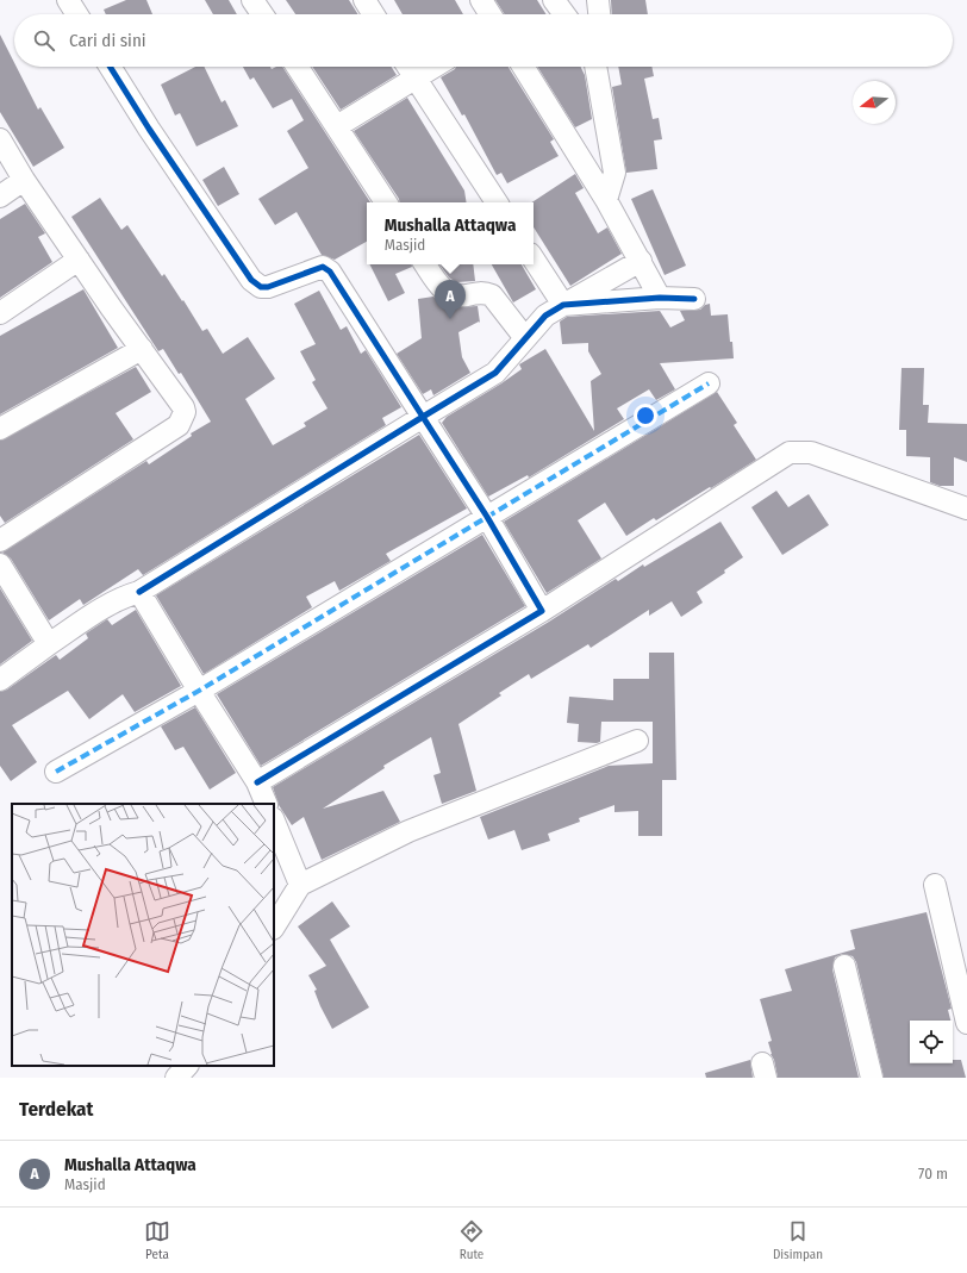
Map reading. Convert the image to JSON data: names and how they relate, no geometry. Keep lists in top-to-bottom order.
{
  "north": "left",
  "page": {
    "search": "Cari di sini",
    "popup": ["Mushalla Attaqwa", "Masjid"],
    "pins": "A",
    "heading": "Terdekat",
    "list": [
      {
        "mark": "A",
        "name": "Mushalla Attaqwa",
        "note": "Masjid",
        "value": "70 m"
      }
    ],
    "nav": ["Peta", "Rute", "Disimpan"]
  }
}
